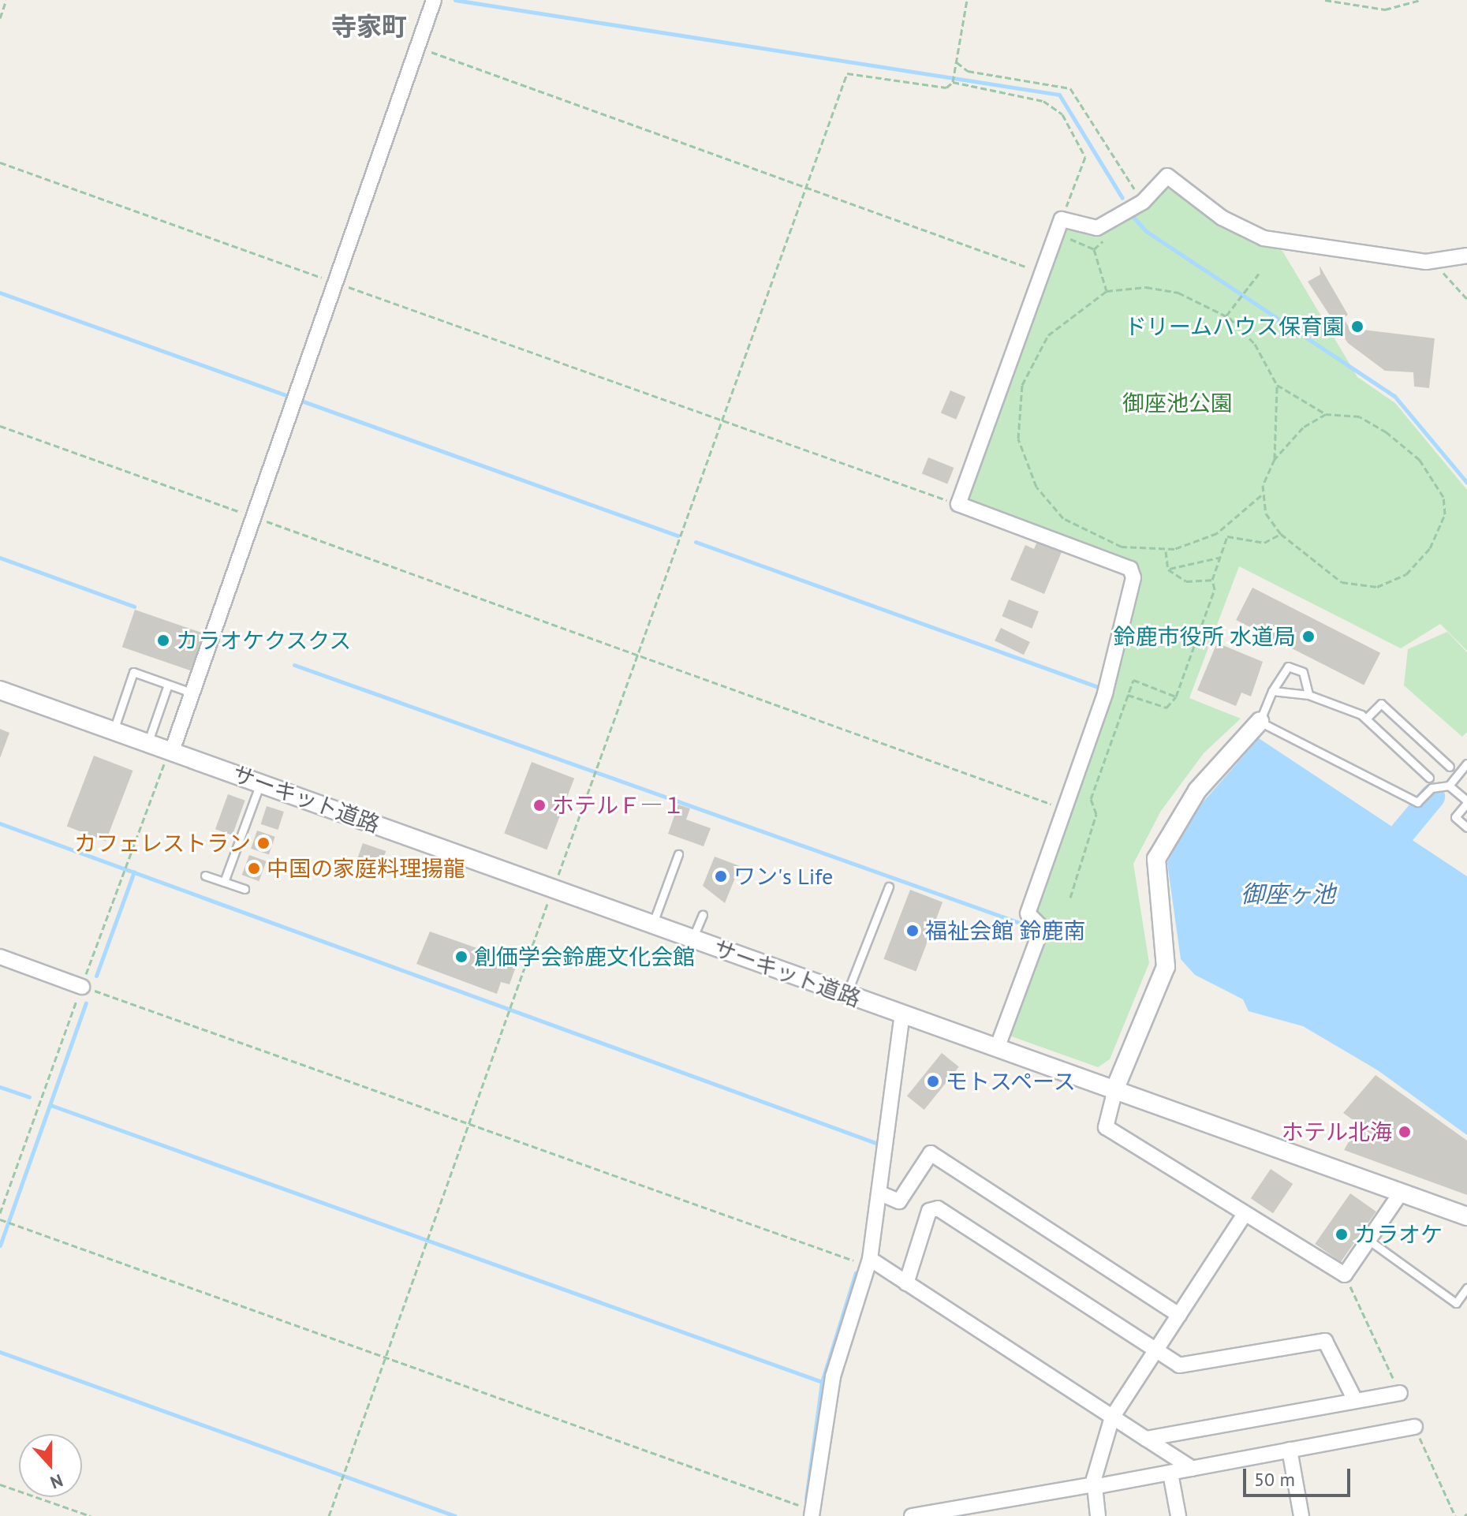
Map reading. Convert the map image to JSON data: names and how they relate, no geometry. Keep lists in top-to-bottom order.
{
  "streets": {
    "street": ["サーキット道路"]
  },
  "districts": ["寺家町"],
  "water": ["御座ヶ池"],
  "parks": ["御座池公園"],
  "places": [
    "ドリームハウス保育園",
    "鈴鹿市役所 水道局",
    "カラオケクスクス",
    "ホテルＦ―１",
    "カフェレストラン",
    "中国の家庭料理揚龍",
    "ワン's Life",
    "福祉会館 鈴鹿南",
    "創価学会鈴鹿文化会館",
    "モトスペース",
    "ホテル北海",
    "カラオケ"
  ],
  "scale_bar": "50 m",
  "north": "bottom"
}
